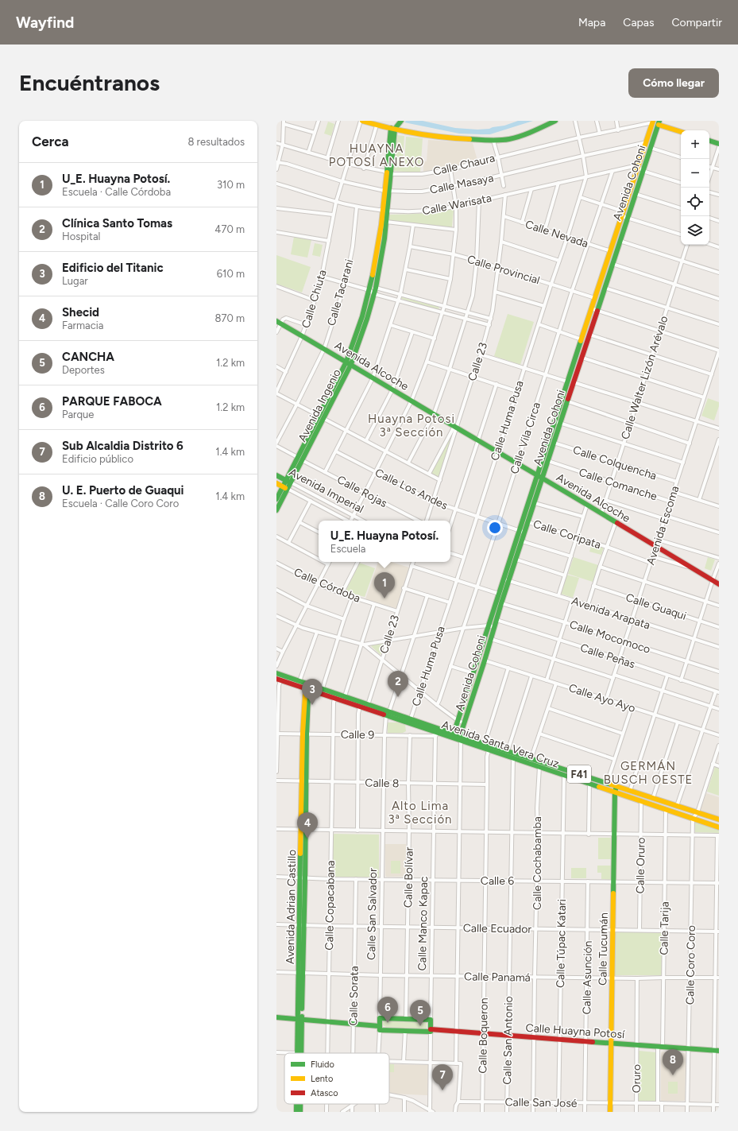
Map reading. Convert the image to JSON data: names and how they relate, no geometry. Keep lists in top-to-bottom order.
{
  "streets": {
    "street": [
      "Calle Chaura",
      "Avenida Cohoni",
      "Calle Masaya",
      "Calle Warisata",
      "Calle Nevada",
      "Calle Provincial",
      "Calle Tacarani",
      "Calle Chiuta",
      "Calle 23",
      "Avenida Alcoche",
      "Calle Walter Lizón Arévalo",
      "Avenida Ingenio",
      "Calle Huma Pusa",
      "Calle Vila Circa",
      "Calle Colquencha",
      "Calle Comanche",
      "Calle Los Andes",
      "Avenida Imperial",
      "Calle Rojas",
      "Avenida Escoma",
      "Calle Coripata",
      "Calle Córdoba",
      "Calle Guaqui",
      "Avenida Arapata",
      "Calle Mocomoco",
      "Calle Peñas",
      "Calle Ayo Ayo",
      "Calle 9",
      "Avenida Santa Vera Cruz",
      "F41",
      "Calle 8",
      "Calle Cochabamba",
      "Calle Oruro",
      "Calle Bolívar",
      "Calle 6",
      "Calle Copacabana",
      "Avenida Adrian Castillo",
      "Calle San Salvador",
      "Calle Manco Kapac",
      "Calle Ecuador",
      "Calle Tarija",
      "Calle Túpac Katari",
      "Calle Tucumán",
      "Calle Coro Coro",
      "Calle Panamá",
      "Calle Asunción",
      "Calle Sorata",
      "Calle Huayna Potosí",
      "Calle Boqueron",
      "Calle San Antonio",
      "Oruro",
      "Calle San José"
    ]
  },
  "crossings": [
    ["Calle Chaura", "Avenida Cohoni"],
    ["Calle Chaura", "Calle Chiuta"],
    ["Calle Chaura", "Calle Huma Pusa"],
    ["Avenida Cohoni", "Calle Masaya"],
    ["Avenida Cohoni", "Calle Warisata"],
    ["Avenida Cohoni", "Calle Nevada"],
    ["Avenida Cohoni", "Calle Provincial"],
    ["Avenida Cohoni", "Avenida Alcoche"],
    ["Avenida Cohoni", "Calle Colquencha"],
    ["Avenida Cohoni", "Calle Comanche"],
    ["Avenida Cohoni", "Calle Los Andes"],
    ["Avenida Cohoni", "Calle Coripata"],
    ["Avenida Cohoni", "Avenida Arapata"],
    ["Avenida Cohoni", "Calle Mocomoco"],
    ["Avenida Cohoni", "Calle Peñas"],
    ["Avenida Cohoni", "Calle Ayo Ayo"],
    ["Avenida Cohoni", "Avenida Santa Vera Cruz"],
    ["Calle Masaya", "Calle Chiuta"],
    ["Calle Masaya", "Calle Huma Pusa"],
    ["Calle Warisata", "Calle Tacarani"],
    ["Calle Warisata", "Calle Chiuta"],
    ["Calle Warisata", "Calle 23"],
    ["Calle Warisata", "Avenida Ingenio"],
    ["Calle Warisata", "Calle Huma Pusa"],
    ["Calle Warisata", "Calle Vila Circa"],
    ["Calle Nevada", "Calle 23"],
    ["Calle Nevada", "Calle Huma Pusa"],
    ["Calle Nevada", "Calle Vila Circa"],
    ["Calle Provincial", "Calle 23"],
    ["Calle Provincial", "Calle Huma Pusa"],
    ["Calle Provincial", "Calle Vila Circa"],
    ["Calle Tacarani", "Avenida Alcoche"],
    ["Calle Chiuta", "Avenida Alcoche"],
    ["Calle 23", "Avenida Alcoche"],
    ["Calle 23", "Calle Los Andes"],
    ["Calle 23", "Calle Córdoba"],
    ["Calle 23", "Avenida Santa Vera Cruz"],
    ["Avenida Alcoche", "Calle Walter Lizón Arévalo"],
    ["Avenida Alcoche", "Avenida Ingenio"],
    ["Avenida Alcoche", "Calle Huma Pusa"],
    ["Avenida Alcoche", "Calle Vila Circa"],
    ["Avenida Alcoche", "Avenida Escoma"],
    ["Calle Walter Lizón Arévalo", "Calle Colquencha"],
    ["Calle Walter Lizón Arévalo", "Calle Comanche"],
    ["Avenida Ingenio", "Avenida Imperial"],
    ["Avenida Ingenio", "Calle Rojas"],
    ["Calle Huma Pusa", "Calle Los Andes"],
    ["Calle Huma Pusa", "Avenida Santa Vera Cruz"],
    ["Calle Vila Circa", "Calle Los Andes"],
    ["Calle Colquencha", "Avenida Escoma"],
    ["Calle Comanche", "Avenida Escoma"],
    ["Avenida Escoma", "Calle Coripata"],
    ["Avenida Escoma", "Calle Guaqui"],
    ["Avenida Escoma", "Avenida Arapata"],
    ["Avenida Escoma", "Calle Mocomoco"],
    ["Avenida Escoma", "Calle Peñas"],
    ["Avenida Escoma", "Calle Ayo Ayo"],
    ["Calle 9", "Avenida Santa Vera Cruz"],
    ["Calle 9", "Calle Bolívar"],
    ["Calle 9", "Calle Copacabana"],
    ["Calle 9", "Avenida Adrian Castillo"],
    ["Calle 9", "Calle San Salvador"],
    ["Calle 9", "Calle Manco Kapac"],
    ["Avenida Santa Vera Cruz", "Calle Cochabamba"],
    ["Avenida Santa Vera Cruz", "Calle Oruro"],
    ["Avenida Santa Vera Cruz", "Calle Copacabana"],
    ["Avenida Santa Vera Cruz", "Avenida Adrian Castillo"],
    ["Avenida Santa Vera Cruz", "Calle San Salvador"],
    ["Avenida Santa Vera Cruz", "Calle Manco Kapac"],
    ["Avenida Santa Vera Cruz", "Calle Tarija"],
    ["Avenida Santa Vera Cruz", "Calle Túpac Katari"],
    ["Avenida Santa Vera Cruz", "Calle Tucumán"],
    ["Avenida Santa Vera Cruz", "Calle Coro Coro"],
    ["Avenida Santa Vera Cruz", "Calle Boqueron"],
    ["Avenida Santa Vera Cruz", "Calle San Antonio"],
    ["Calle 8", "Calle Bolívar"],
    ["Calle 8", "Calle Copacabana"],
    ["Calle 8", "Avenida Adrian Castillo"],
    ["Calle 8", "Calle San Salvador"],
    ["Calle 8", "Calle Manco Kapac"],
    ["Calle 8", "Calle Boqueron"],
    ["Calle Cochabamba", "Calle 6"],
    ["Calle Cochabamba", "Calle Ecuador"],
    ["Calle Cochabamba", "Calle Panamá"],
    ["Calle Cochabamba", "Calle Huayna Potosí"],
    ["Calle Cochabamba", "Calle San José"],
    ["Calle Oruro", "Calle 6"],
    ["Calle Oruro", "Calle Ecuador"],
    ["Calle Bolívar", "Calle 6"],
    ["Calle Bolívar", "Calle Ecuador"],
    ["Calle Bolívar", "Calle Panamá"],
    ["Calle 6", "Calle Copacabana"],
    ["Calle 6", "Avenida Adrian Castillo"],
    ["Calle 6", "Calle San Salvador"],
    ["Calle 6", "Calle Manco Kapac"],
    ["Calle 6", "Calle Tarija"],
    ["Calle 6", "Calle Túpac Katari"],
    ["Calle 6", "Calle Tucumán"],
    ["Calle 6", "Calle Coro Coro"],
    ["Calle 6", "Calle Asunción"],
    ["Calle 6", "Calle Sorata"],
    ["Calle 6", "Calle Boqueron"],
    ["Calle 6", "Calle San Antonio"],
    ["Calle Copacabana", "Calle Ecuador"],
    ["Calle Copacabana", "Calle Panamá"],
    ["Calle Copacabana", "Calle Huayna Potosí"],
    ["Avenida Adrian Castillo", "Calle Ecuador"],
    ["Avenida Adrian Castillo", "Calle Panamá"],
    ["Avenida Adrian Castillo", "Calle Huayna Potosí"],
    ["Calle San Salvador", "Calle Ecuador"],
    ["Calle San Salvador", "Calle Panamá"],
    ["Calle San Salvador", "Calle Huayna Potosí"],
    ["Calle Manco Kapac", "Calle Ecuador"],
    ["Calle Manco Kapac", "Calle Panamá"],
    ["Calle Manco Kapac", "Calle Huayna Potosí"],
    ["Calle Ecuador", "Calle Tarija"],
    ["Calle Ecuador", "Calle Túpac Katari"],
    ["Calle Ecuador", "Calle Tucumán"],
    ["Calle Ecuador", "Calle Coro Coro"],
    ["Calle Ecuador", "Calle Asunción"],
    ["Calle Ecuador", "Calle Sorata"],
    ["Calle Ecuador", "Calle Boqueron"],
    ["Calle Ecuador", "Calle San Antonio"],
    ["Calle Tarija", "Calle Panamá"],
    ["Calle Tarija", "Calle Huayna Potosí"],
    ["Calle Tarija", "Calle San José"],
    ["Calle Túpac Katari", "Calle Panamá"],
    ["Calle Túpac Katari", "Calle Huayna Potosí"],
    ["Calle Túpac Katari", "Calle San José"],
    ["Calle Tucumán", "Calle Panamá"],
    ["Calle Tucumán", "Calle Huayna Potosí"],
    ["Calle Tucumán", "Calle San José"],
    ["Calle Coro Coro", "Calle Panamá"],
    ["Calle Coro Coro", "Calle Huayna Potosí"],
    ["Calle Coro Coro", "Calle San José"],
    ["Calle Panamá", "Calle Asunción"],
    ["Calle Panamá", "Calle Sorata"],
    ["Calle Panamá", "Calle Boqueron"],
    ["Calle Panamá", "Calle San Antonio"],
    ["Calle Panamá", "Oruro"],
    ["Calle Asunción", "Calle Huayna Potosí"],
    ["Calle Asunción", "Calle San José"],
    ["Calle Sorata", "Calle Huayna Potosí"],
    ["Calle Huayna Potosí", "Calle Boqueron"],
    ["Calle Huayna Potosí", "Calle San Antonio"],
    ["Calle Huayna Potosí", "Oruro"],
    ["Calle Boqueron", "Calle San José"],
    ["Calle San Antonio", "Calle San José"],
    ["Oruro", "Calle San José"]
  ],
  "districts": [
    "HUAYNA POTOSÍ ANEXO",
    "Huayna Potosi 3ª Sección",
    "GERMÁN BUSCH OESTE",
    "Alto Lima 3ª Sección"
  ],
  "legend": ["Fluido", "Lento", "Atasco"],
  "page": {
    "header": "Wayfind",
    "nav": ["Mapa", "Capas", "Compartir"],
    "buttons": "Cómo llegar",
    "title": "Encuéntranos",
    "heading": ["Cerca", "8 resultados"],
    "map_buttons": ["+", "−"],
    "list": [
      {
        "mark": "1",
        "name": "U_E. Huayna Potosí.",
        "note": "Escuela · Calle Córdoba",
        "value": "310 m"
      },
      {
        "mark": "2",
        "name": "Clínica Santo Tomas",
        "note": "Hospital",
        "value": "470 m"
      },
      {
        "mark": "3",
        "name": "Edificio del Titanic",
        "note": "Lugar",
        "value": "610 m"
      },
      {
        "mark": "4",
        "name": "Shecid",
        "note": "Farmacia",
        "value": "870 m"
      },
      {
        "mark": "5",
        "name": "CANCHA",
        "note": "Deportes",
        "value": "1.2 km"
      },
      {
        "mark": "6",
        "name": "PARQUE FABOCA",
        "note": "Parque",
        "value": "1.2 km"
      },
      {
        "mark": "7",
        "name": "Sub Alcaldia Distrito 6",
        "note": "Edificio público",
        "value": "1.4 km"
      },
      {
        "mark": "8",
        "name": "U. E. Puerto de Guaqui",
        "note": "Escuela · Calle Coro Coro",
        "value": "1.4 km"
      }
    ],
    "popup": ["U_E. Huayna Potosí.", "Escuela"],
    "pins": [
      "1",
      "2",
      "3",
      "4",
      "6",
      "5",
      "8",
      "7"
    ]
  }
}
